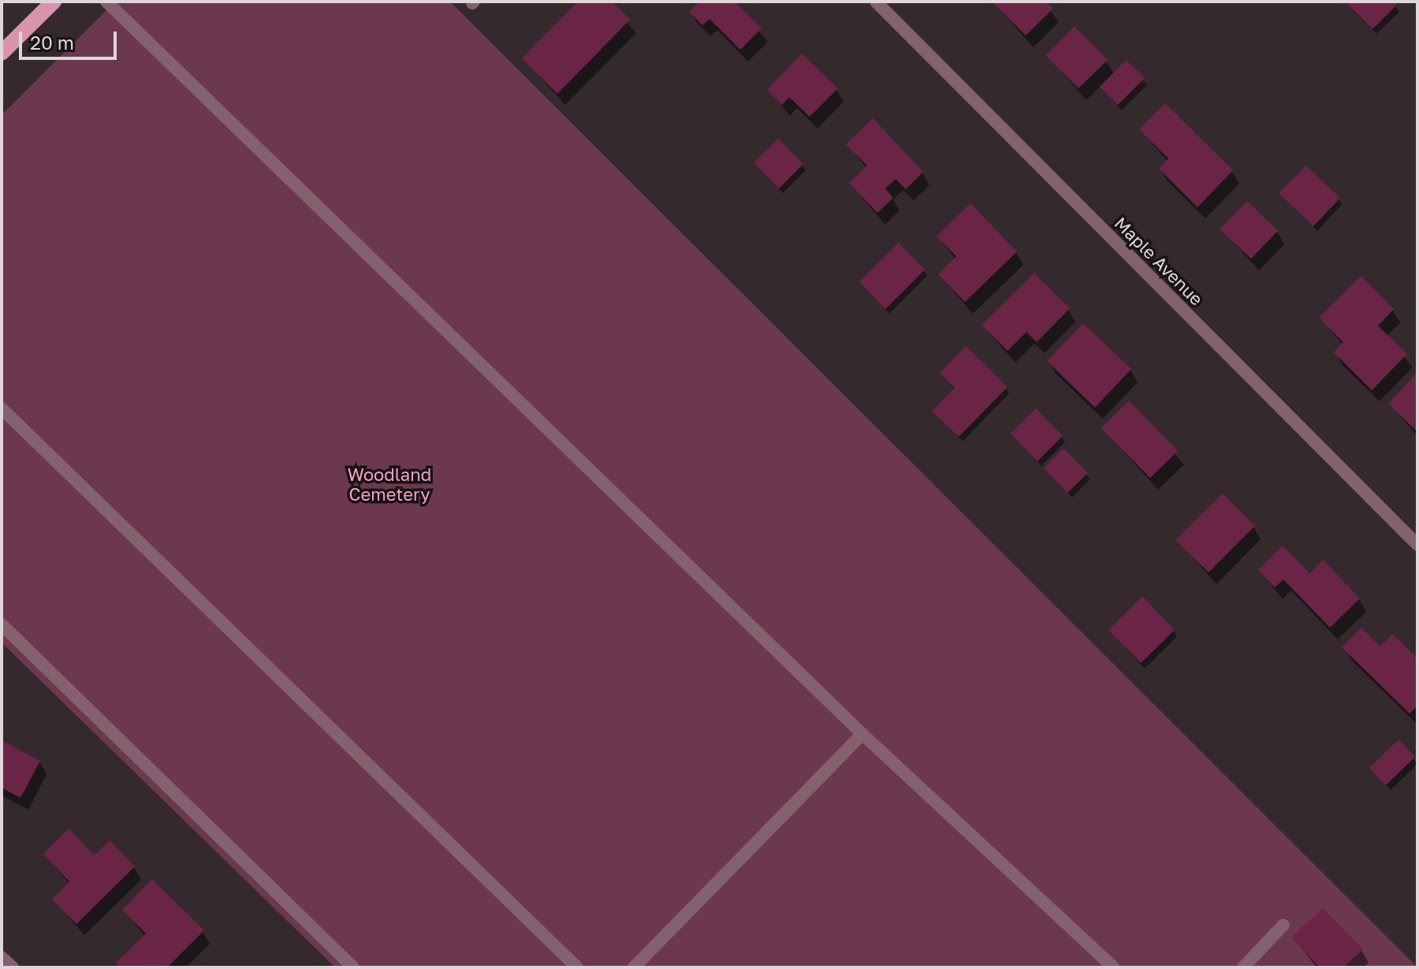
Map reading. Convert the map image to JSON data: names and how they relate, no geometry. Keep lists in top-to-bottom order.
{
  "streets": {
    "street": ["Maple Avenue"]
  },
  "parks": ["Woodland Cemetery"],
  "scale_bar": "20 m"
}
